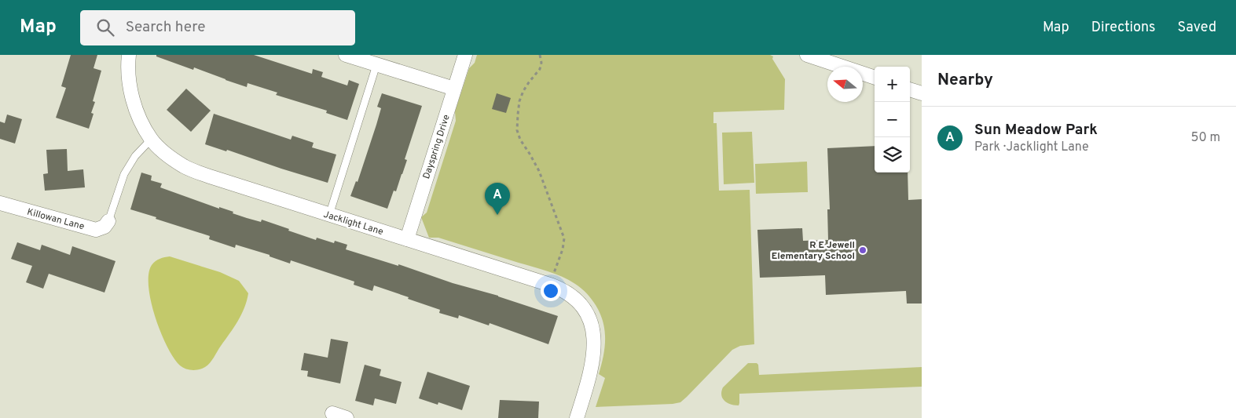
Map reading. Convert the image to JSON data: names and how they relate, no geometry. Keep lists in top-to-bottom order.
{
  "streets": {
    "street": ["Dayspring Drive", "Killowan Lane", "Jacklight Lane"]
  },
  "crossings": [
    ["Dayspring Drive", "Jacklight Lane"],
    ["Killowan Lane", "Jacklight Lane"]
  ],
  "places": ["R E Jewell Elementary School"],
  "north": "left",
  "page": {
    "header": "Map",
    "search": "Search here",
    "nav": ["Map", "Directions", "Saved"],
    "heading": "Nearby",
    "map_buttons": ["+", "−"],
    "list": [
      {
        "mark": "A",
        "name": "Sun Meadow Park",
        "note": "Park · Jacklight Lane",
        "value": "50 m"
      }
    ],
    "pins": "A"
  }
}
